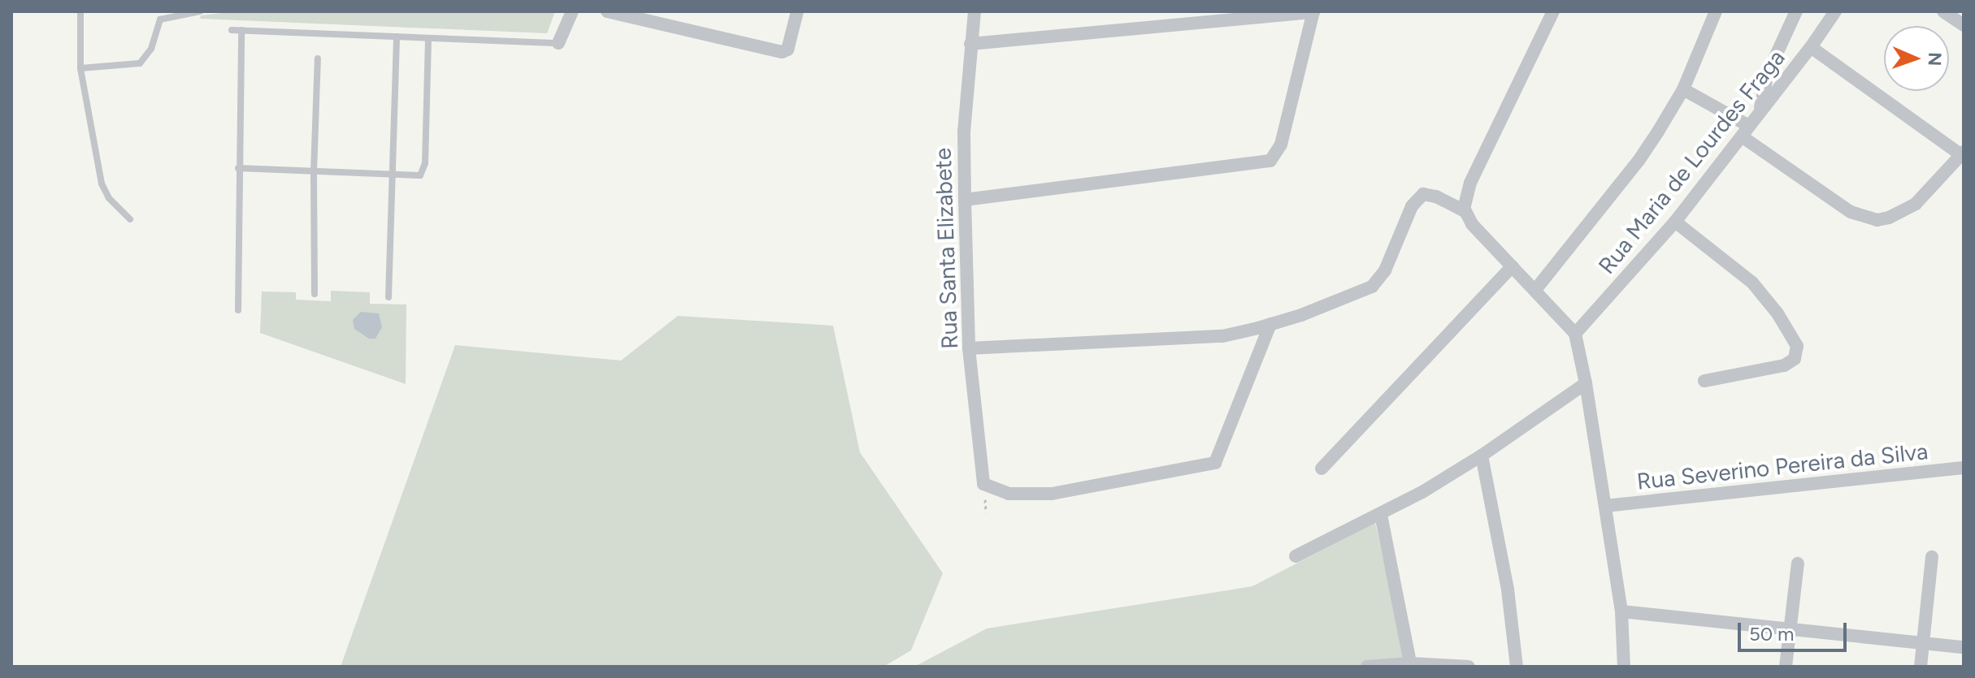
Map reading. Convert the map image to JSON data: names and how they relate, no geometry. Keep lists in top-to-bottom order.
{
  "streets": {
    "street": ["Rua Maria de Lourdes Fraga", "Rua Santa Elizabete", "Rua Severino Pereira da Silva"]
  },
  "scale_bar": "50 m",
  "north": "right"
}
